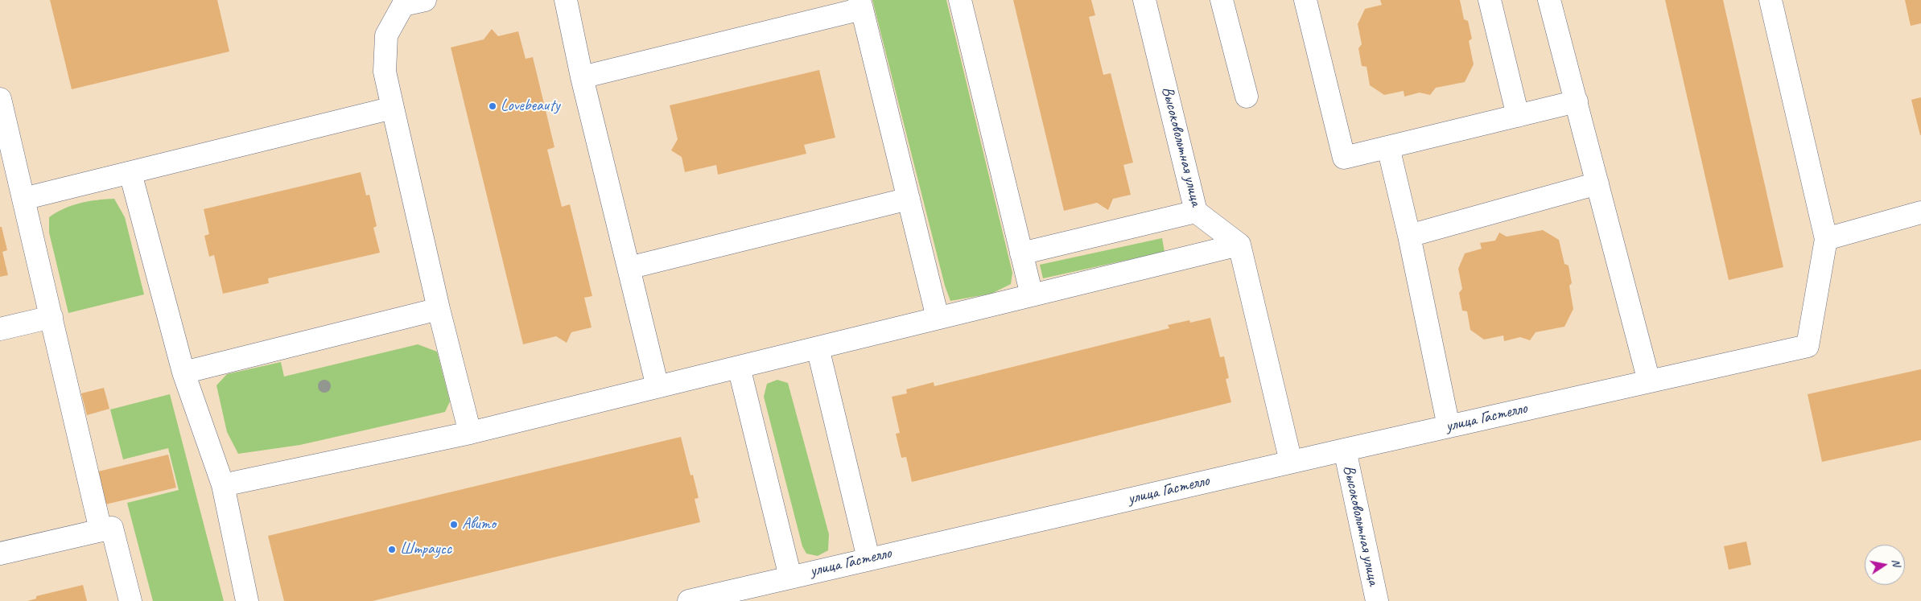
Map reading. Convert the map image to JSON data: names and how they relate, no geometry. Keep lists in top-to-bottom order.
{
  "streets": {
    "street": ["Высоковольтная улица", "улица Гастелло"]
  },
  "crossings": [
    ["Высоковольтная улица", "улица Гастелло"]
  ],
  "places": ["Lovebeauty", "Авито", "Штраусс"],
  "north": "right"
}
